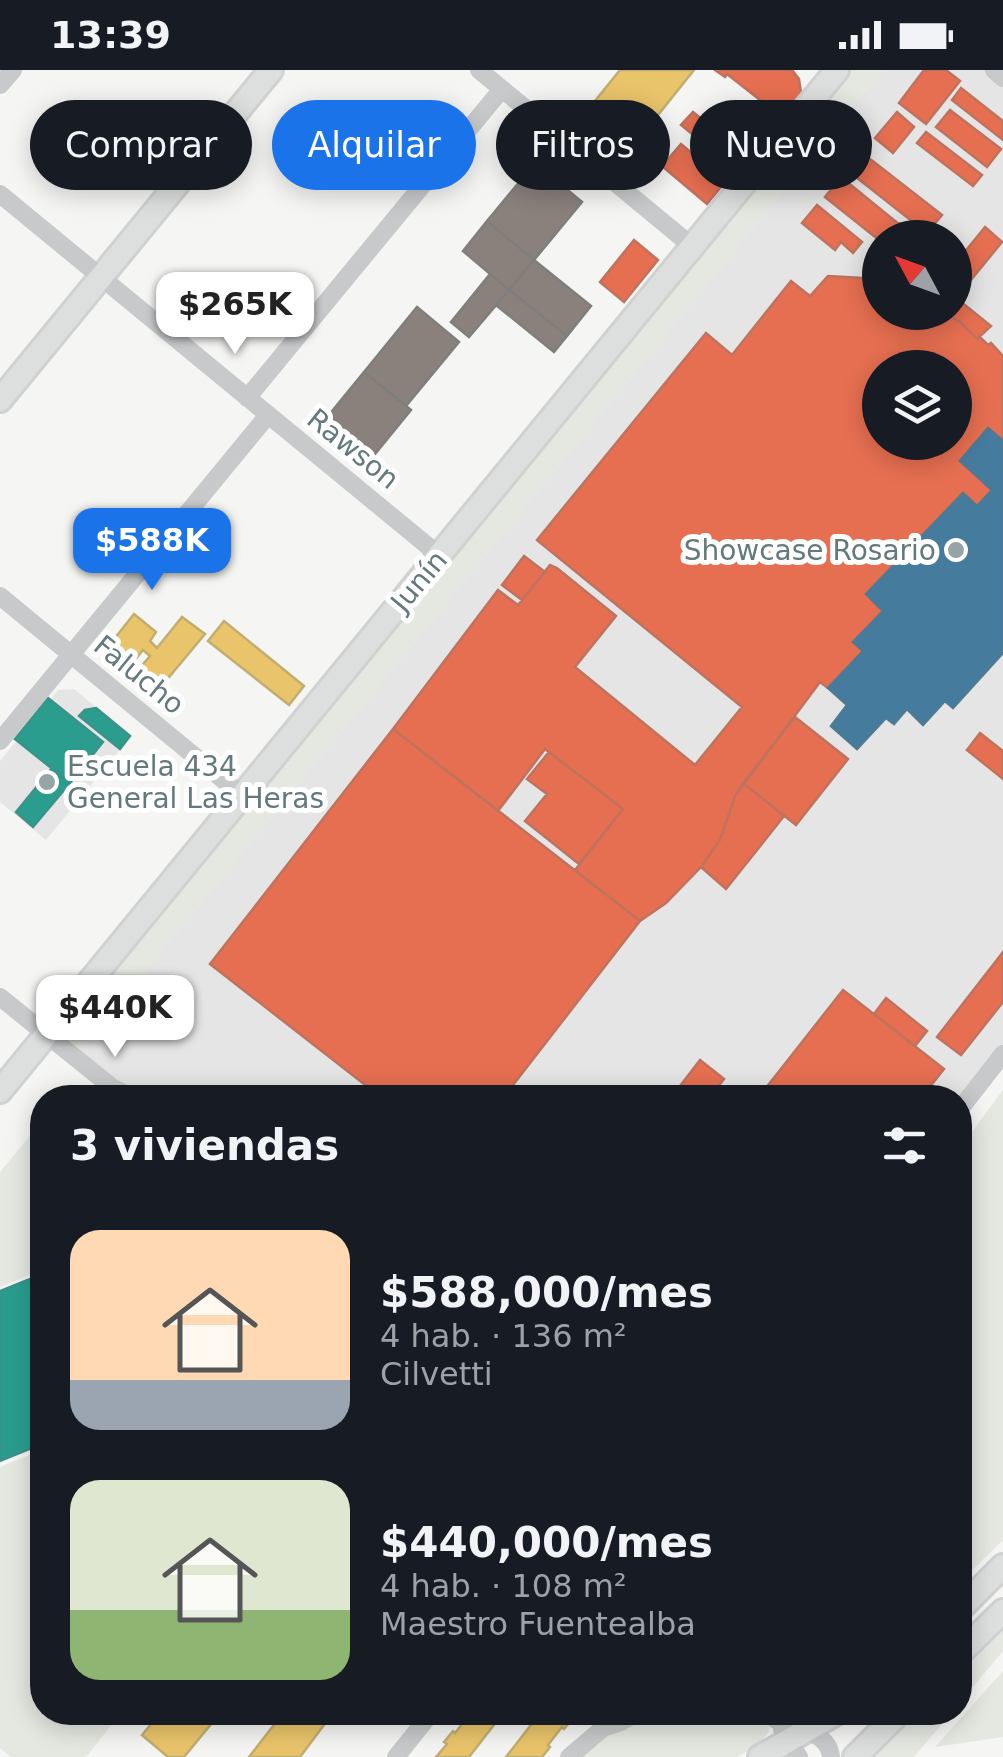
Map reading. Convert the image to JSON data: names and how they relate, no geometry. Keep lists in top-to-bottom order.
{
  "streets": {
    "main road": ["Junín"],
    "street": ["Rawson", "Falucho"]
  },
  "crossings": [
    ["Rawson", "Junín"],
    ["Junín", "Falucho"]
  ],
  "places": ["Showcase Rosario", "Escuela 434 General Las Heras"],
  "north": "top left",
  "page": {
    "status": "13:39",
    "chip": [
      "Comprar",
      "Alquilar",
      "Filtros",
      "Nuevo"
    ],
    "price": ["$265K", "$588K", "$440K"],
    "heading": "3 viviendas",
    "list": [
      {
        "name": "$588,000/mes",
        "note": "4 hab. · 136 m² · Cilvetti"
      },
      {
        "name": "$440,000/mes",
        "note": "4 hab. · 108 m² · Maestro Fuentealba"
      }
    ]
  }
}
